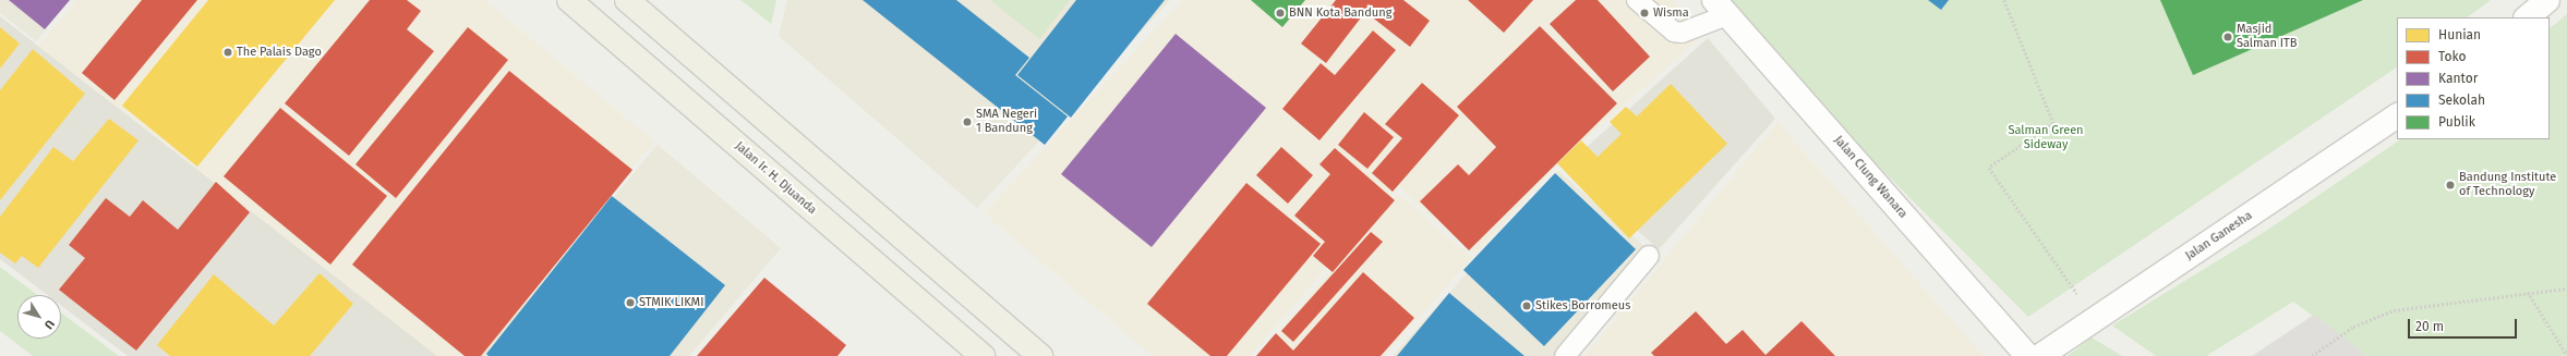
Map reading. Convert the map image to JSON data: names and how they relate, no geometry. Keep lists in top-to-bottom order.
{
  "streets": {
    "main road": ["Jalan Ir. H. Djuanda"],
    "street": ["Jalan Ciung Wanara", "Jalan Ganesha"]
  },
  "parks": ["Salman Green Sideway"],
  "places": [
    "BNN Kota Bandung",
    "Wisma",
    "Masjid Salman ITB",
    "The Palais Dago",
    "SMA Negeri 1 Bandung",
    "Bandung Institute of Technology",
    "STMIK LIKMI",
    "Stikes Borromeus"
  ],
  "legend": [
    "Hunian",
    "Toko",
    "Kantor",
    "Sekolah",
    "Publik"
  ],
  "scale_bar": "20 m",
  "north": "bottom right"
}
